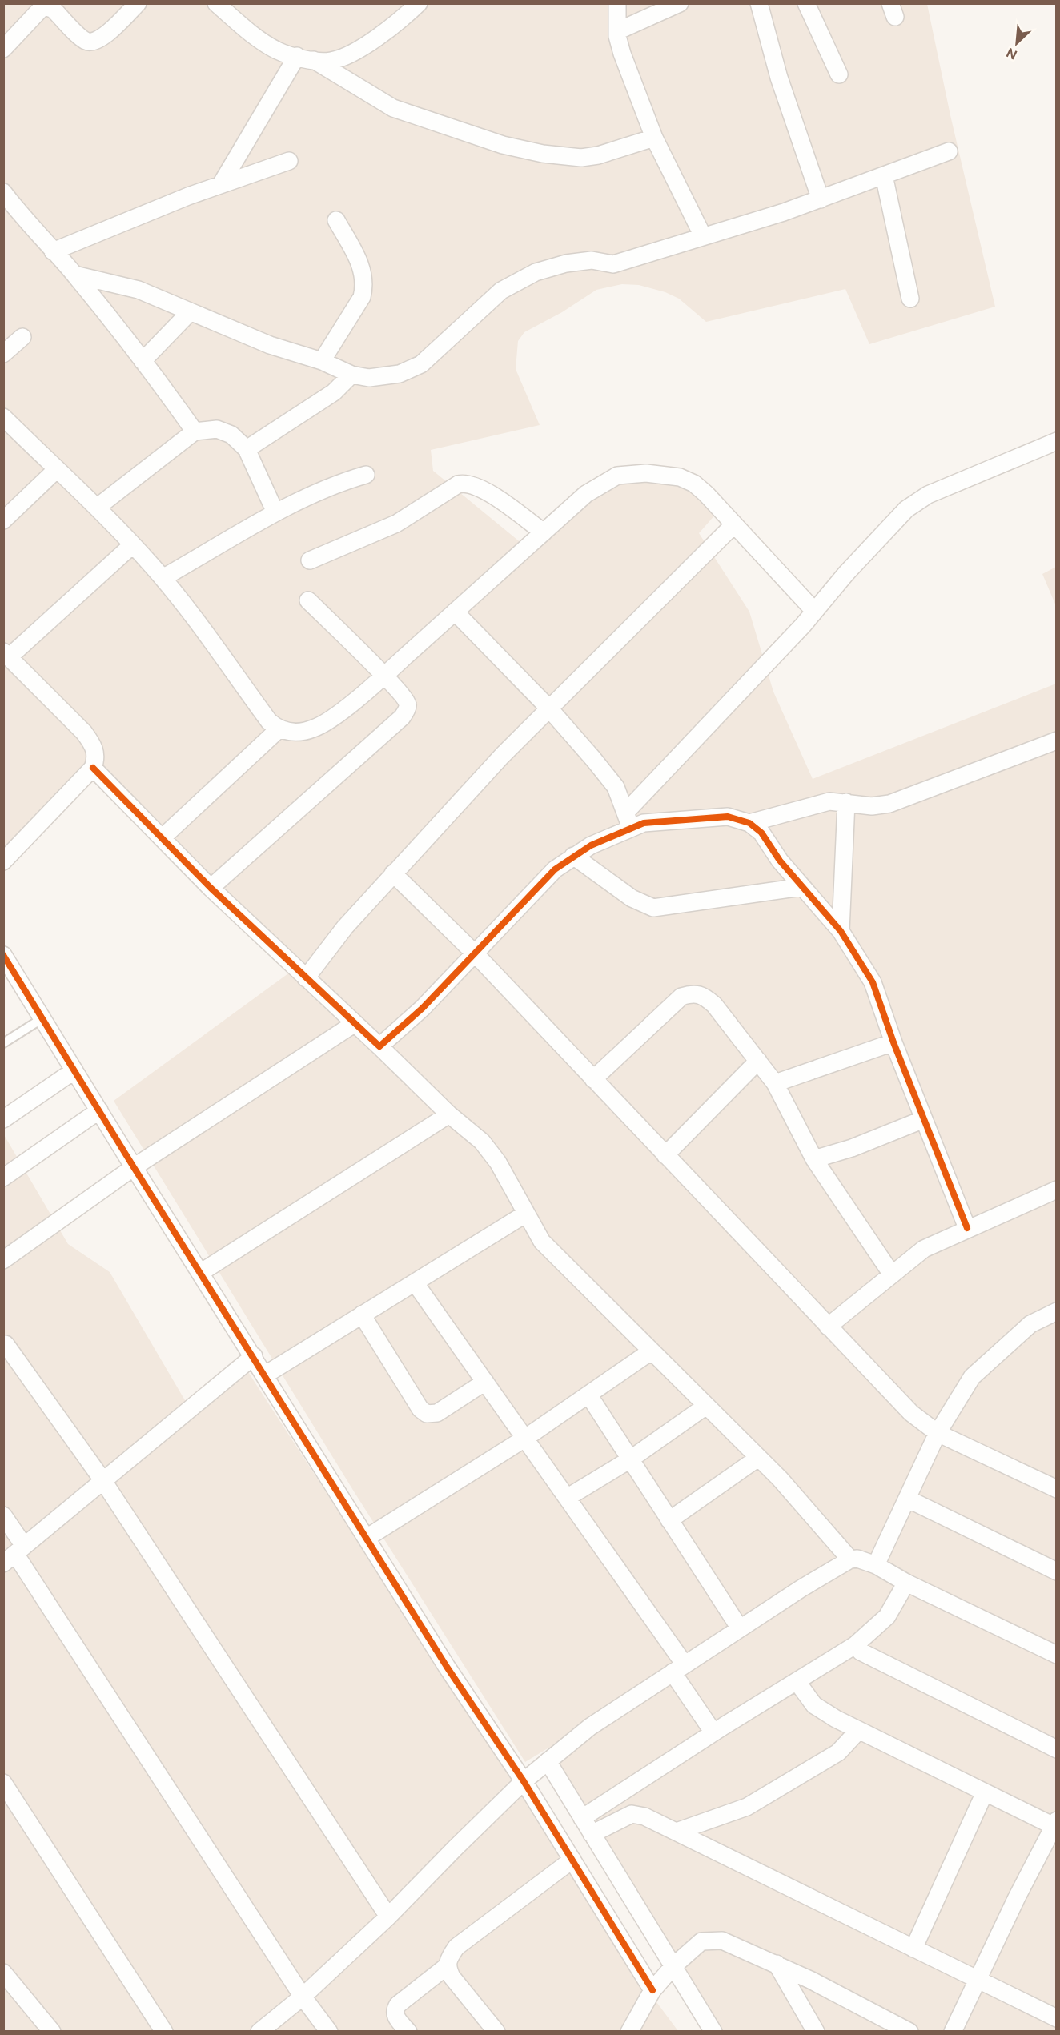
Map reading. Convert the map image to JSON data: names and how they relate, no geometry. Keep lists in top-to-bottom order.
{
  "north": "bottom left"
}
